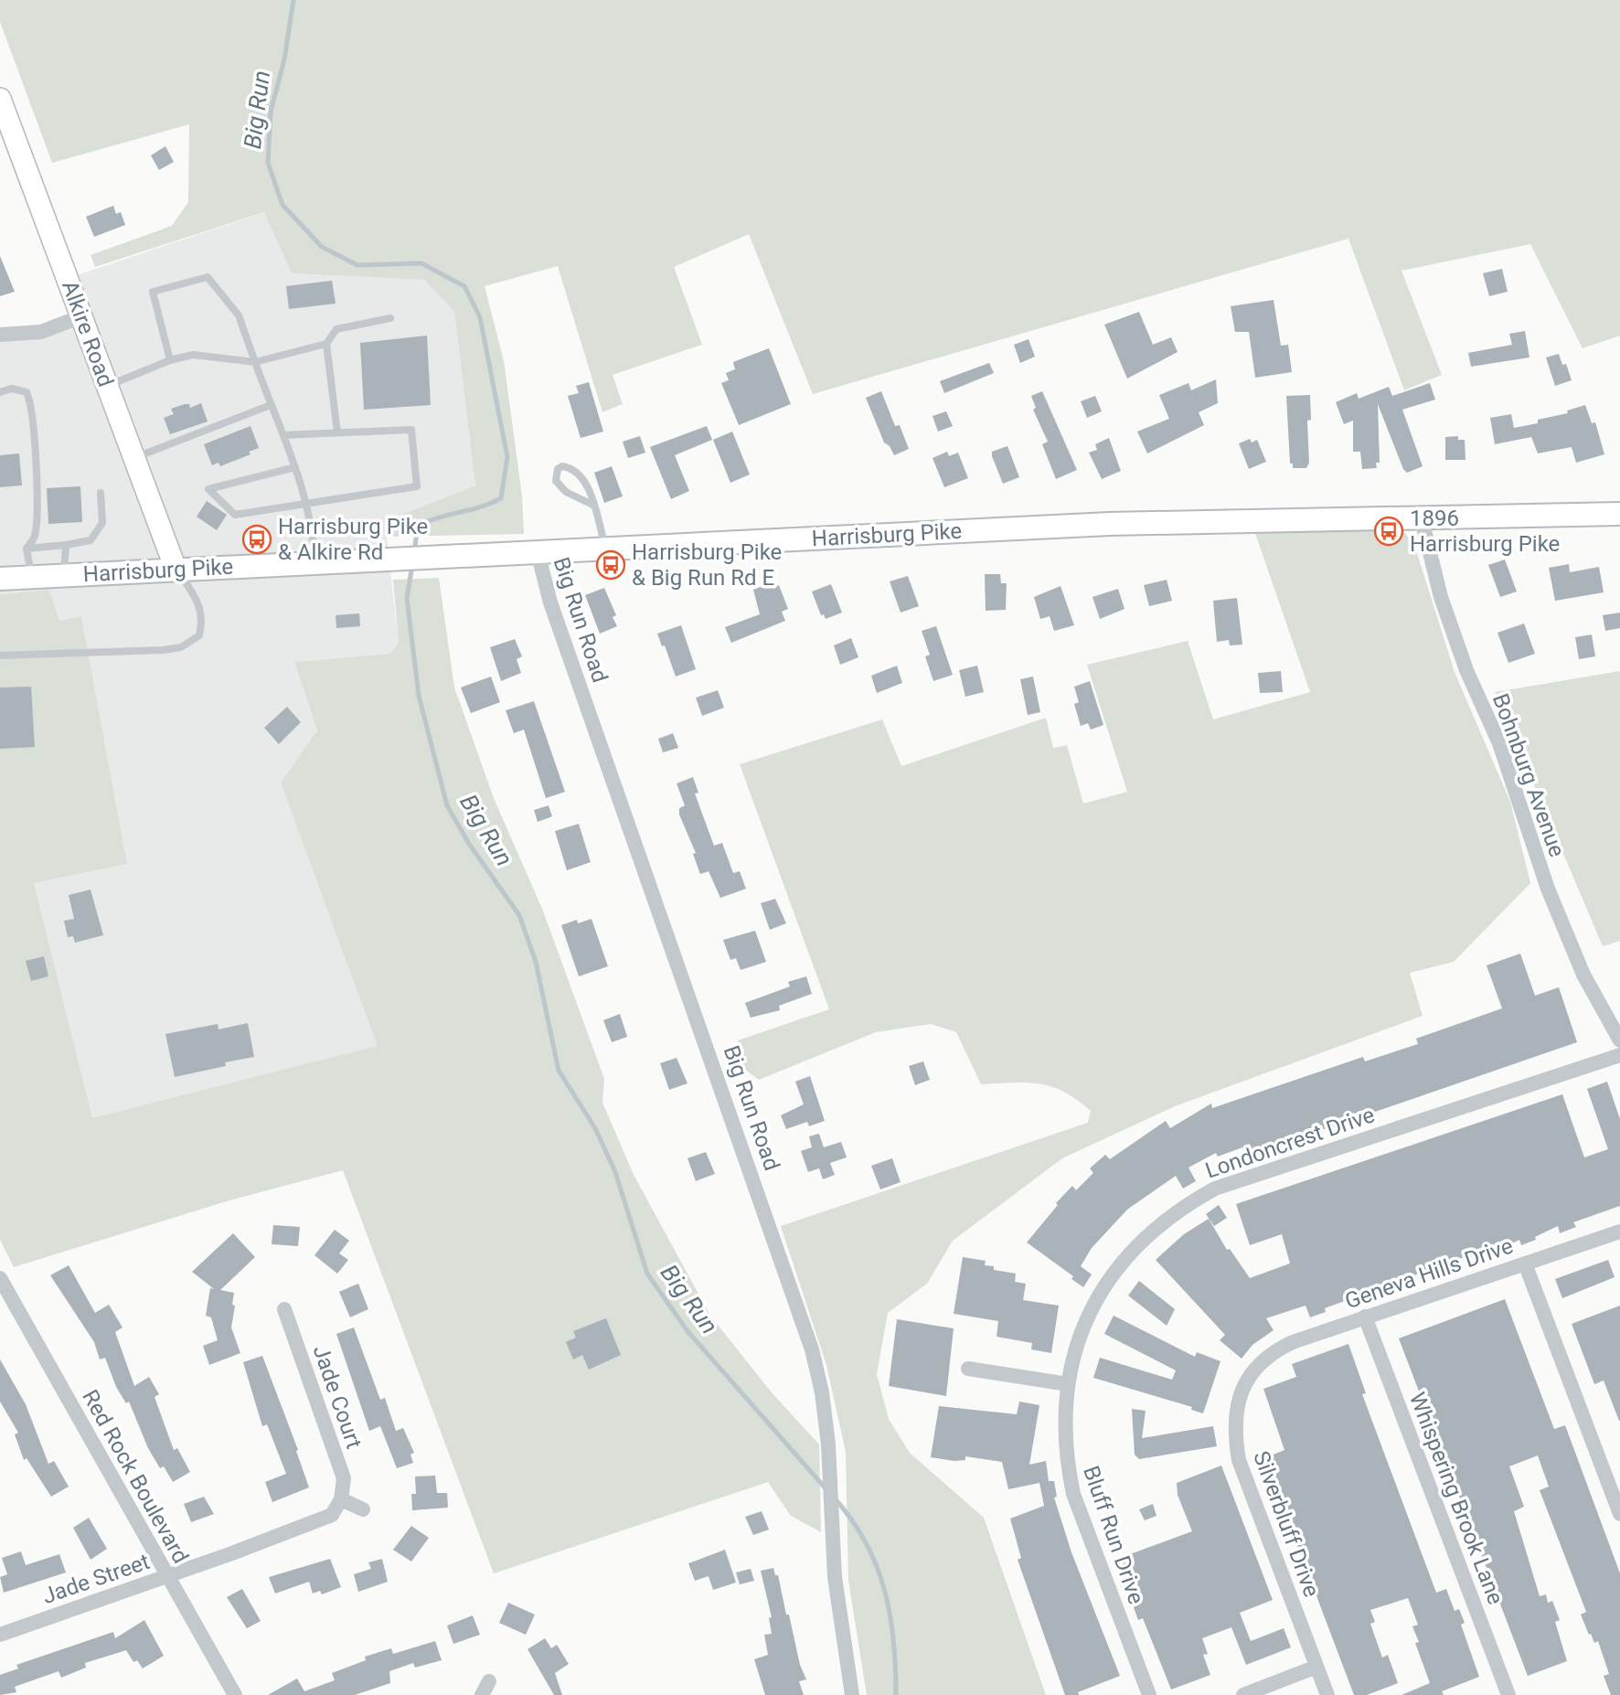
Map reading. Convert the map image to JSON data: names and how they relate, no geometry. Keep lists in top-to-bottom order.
{
  "streets": {
    "main road": ["Alkire Road", "Harrisburg Pike"],
    "street": [
      "Big Run Road",
      "Bohnburg Avenue",
      "Londoncrest Drive",
      "Geneva Hills Drive",
      "Jade Court",
      "Red Rock Boulevard",
      "Whispering Brook Lane",
      "Silverbluff Drive",
      "Bluff Run Drive",
      "Jade Street"
    ]
  },
  "crossings": [
    ["Alkire Road", "Harrisburg Pike"],
    ["Harrisburg Pike", "Big Run Road"],
    ["Harrisburg Pike", "Bohnburg Avenue"],
    ["Londoncrest Drive", "Bluff Run Drive"],
    ["Geneva Hills Drive", "Whispering Brook Lane"],
    ["Geneva Hills Drive", "Silverbluff Drive"],
    ["Jade Court", "Jade Street"],
    ["Red Rock Boulevard", "Jade Street"]
  ],
  "water": ["Big Run"],
  "places": {
    "bus stop": ["1896 Harrisburg Pike", "Harrisburg Pike & Alkire Rd", "Harrisburg Pike & Big Run Rd E"]
  }
}
